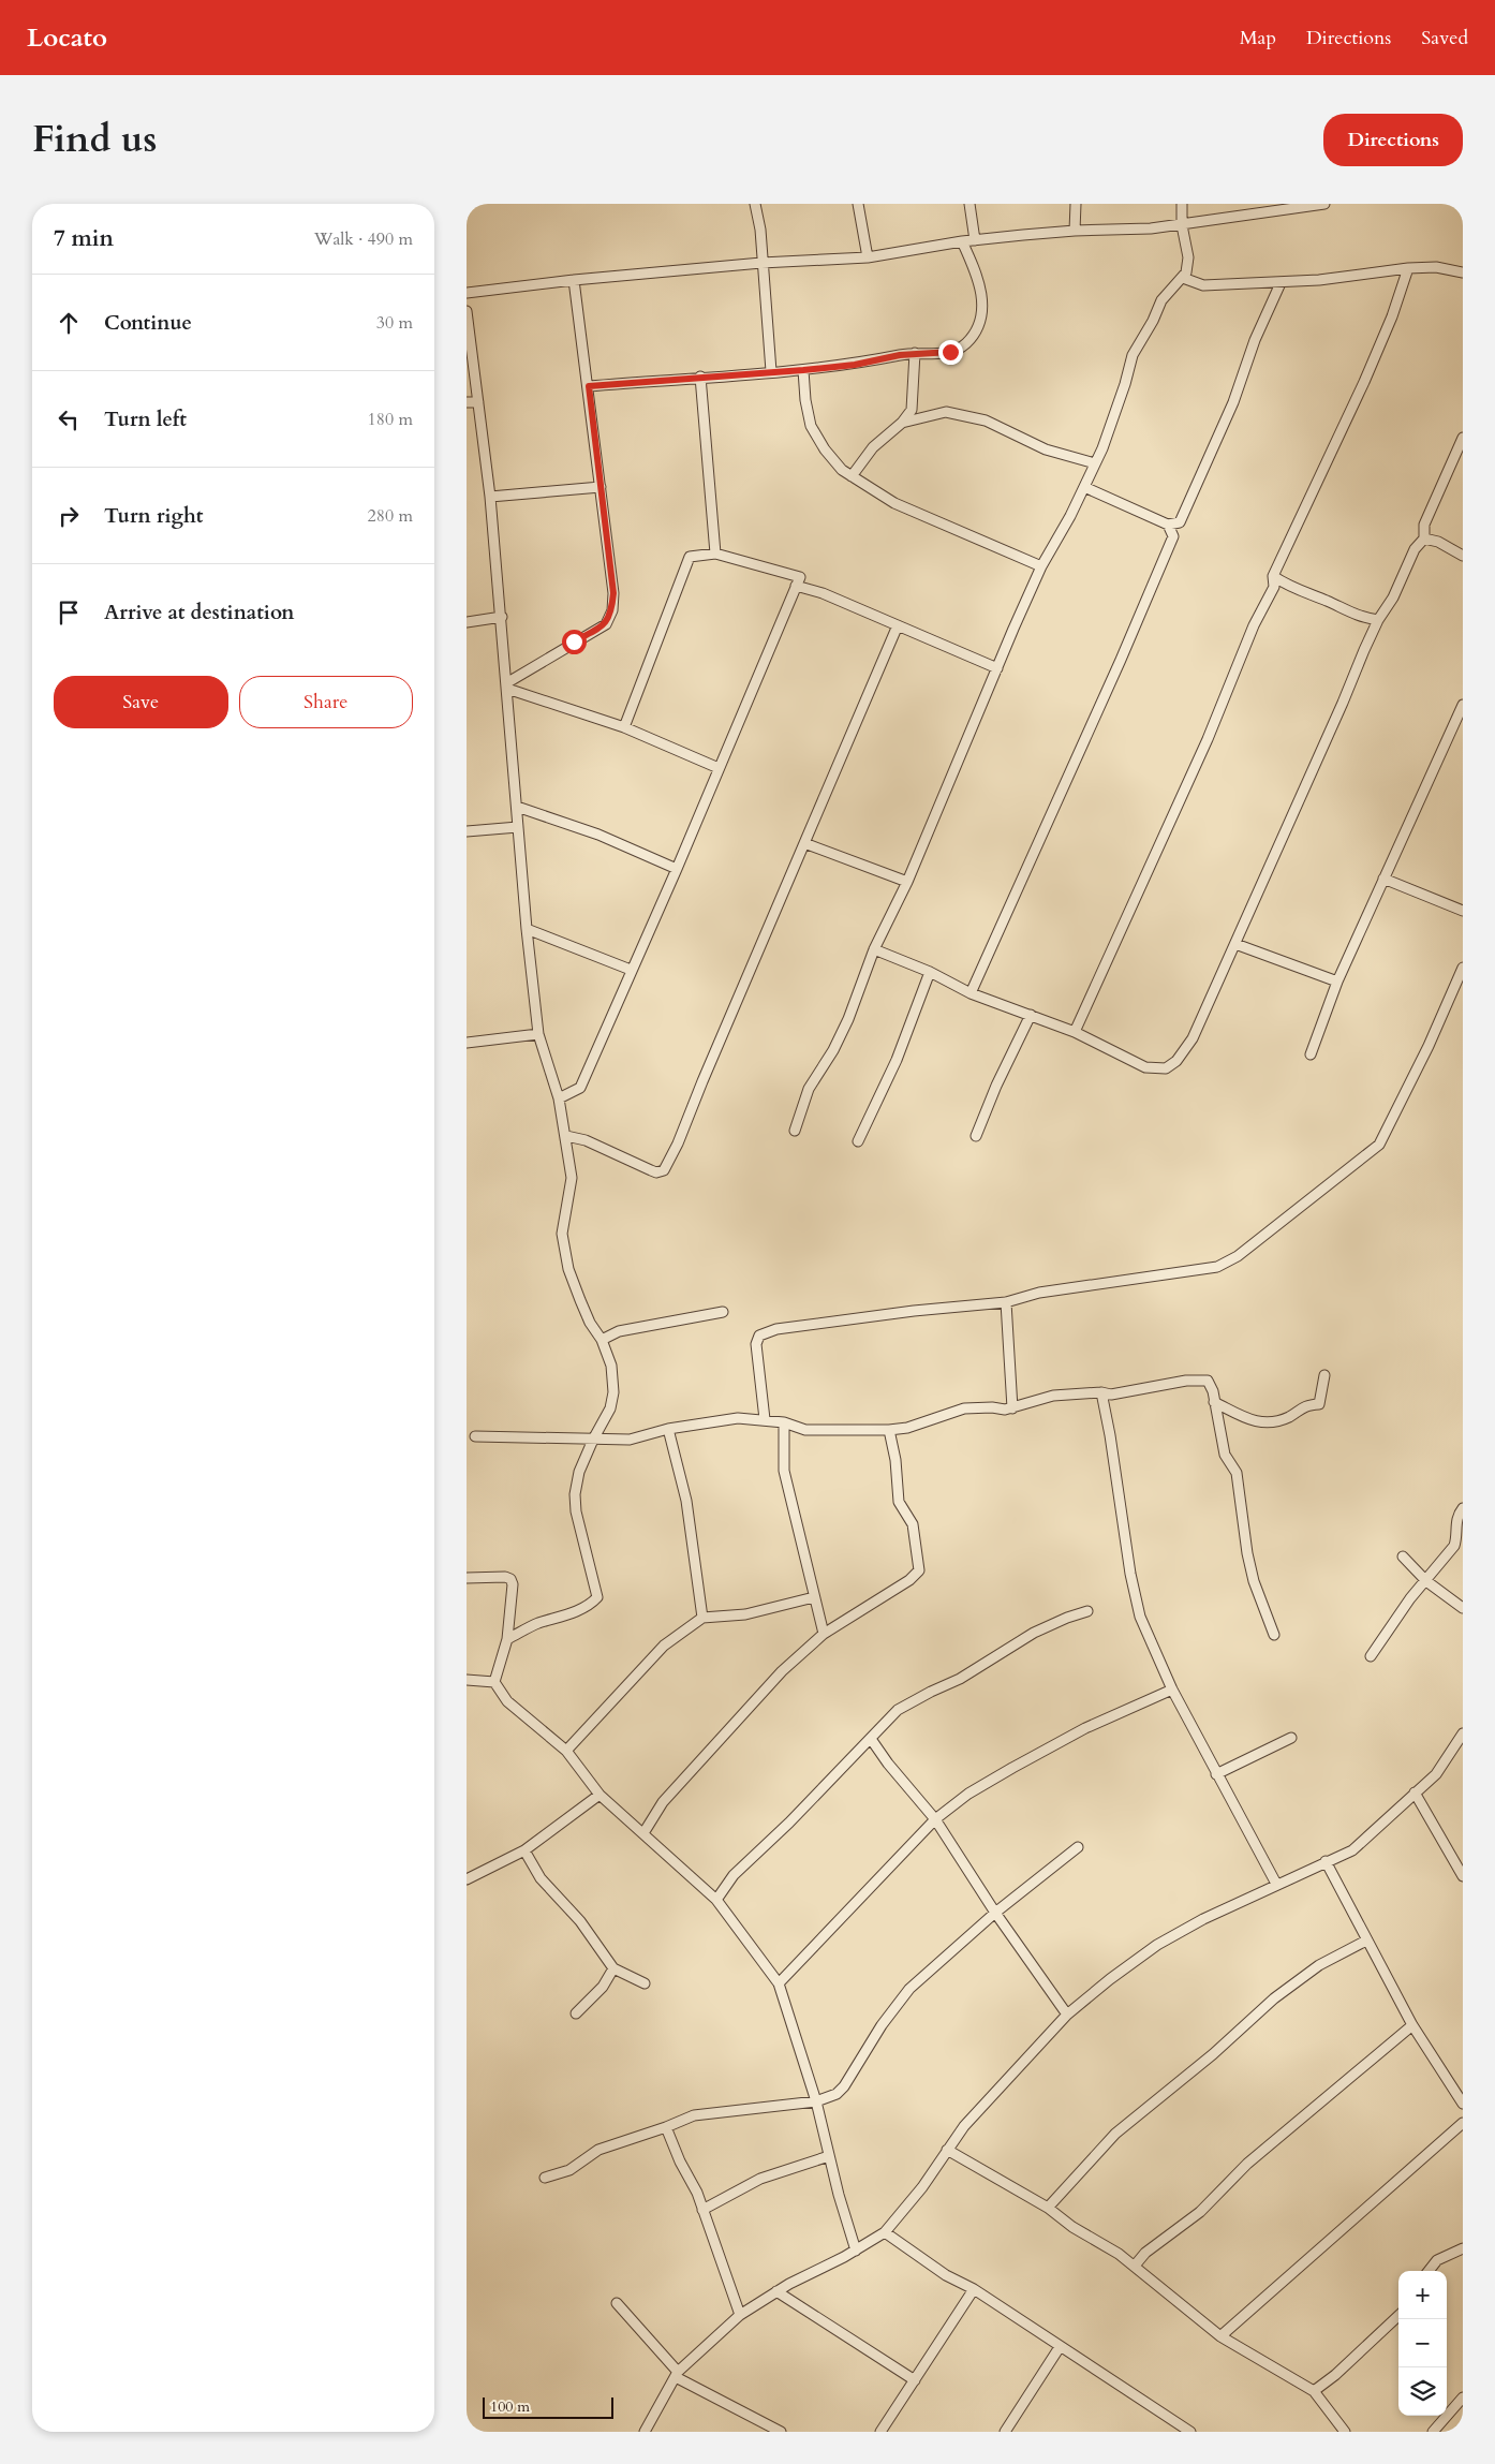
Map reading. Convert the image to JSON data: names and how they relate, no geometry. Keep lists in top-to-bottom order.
{
  "scale_bar": "100 m",
  "page": {
    "header": "Locato",
    "nav": ["Map", "Directions", "Saved"],
    "title": "Find us",
    "buttons": [
      "Directions",
      ["Save", "Share"]
    ],
    "heading": ["7 min", "Walk · 490 m"],
    "list": [
      ["Continue", "30 m"],
      ["Turn left", "180 m"],
      ["Turn right", "280 m"],
      "Arrive at destination"
    ],
    "map_buttons": ["+", "−"],
    "scale": "100 m"
  }
}
